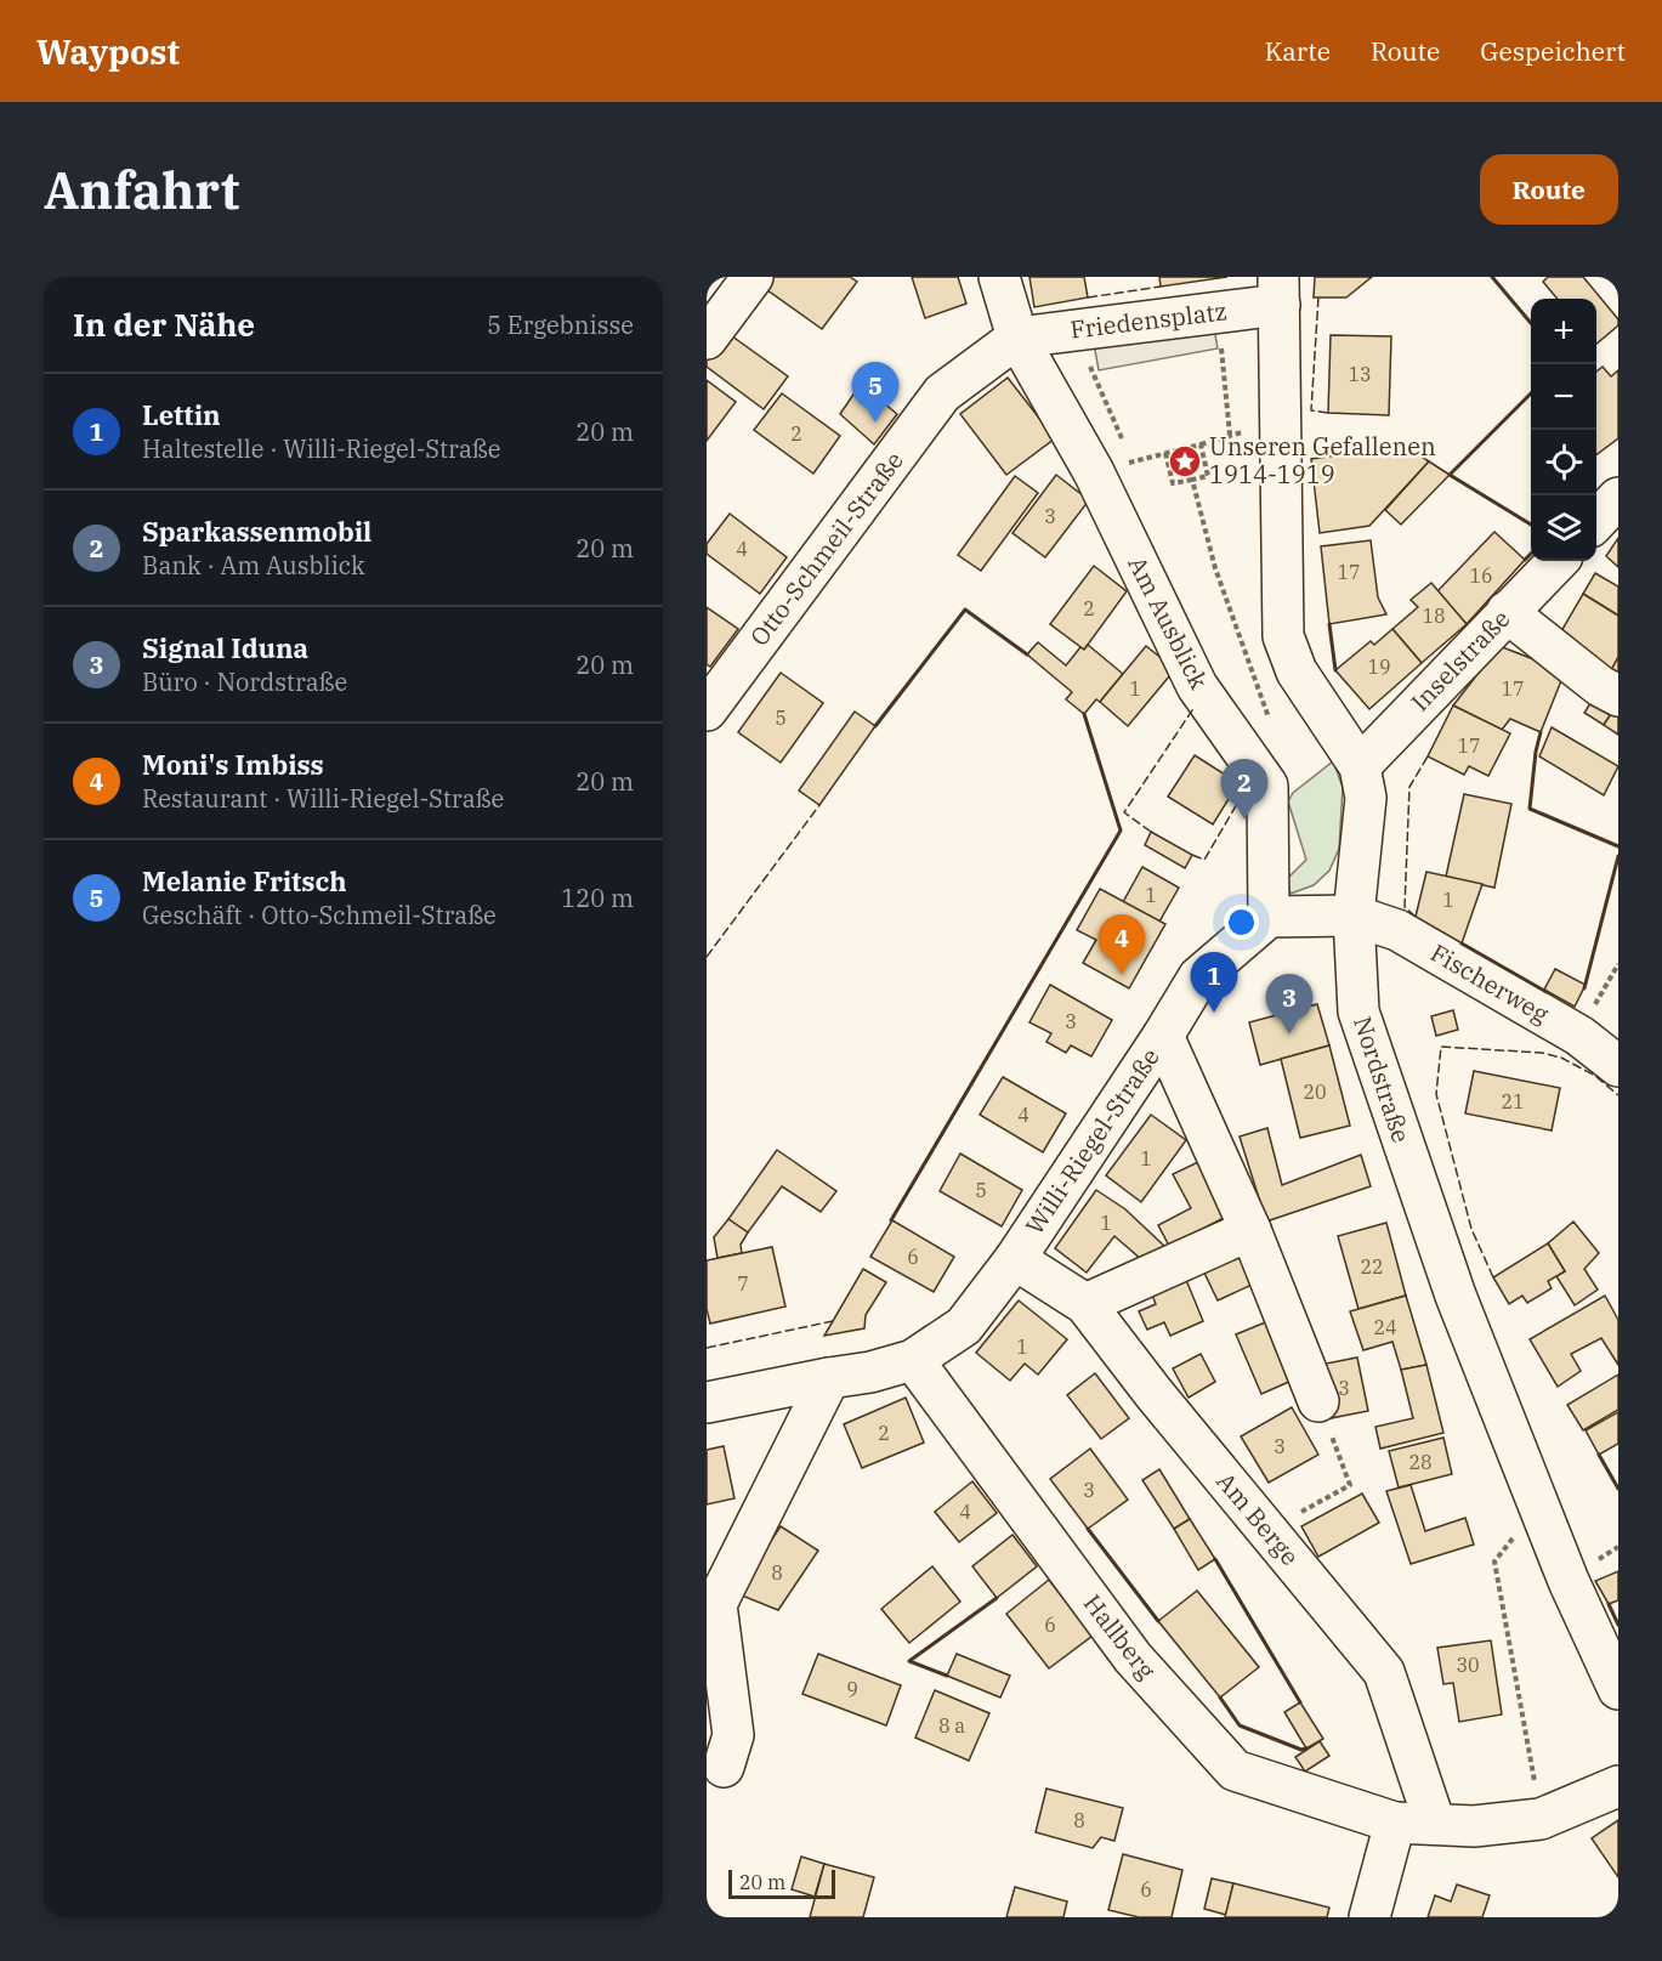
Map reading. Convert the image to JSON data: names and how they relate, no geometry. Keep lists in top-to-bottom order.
{
  "streets": {
    "street": [
      "Friedensplatz",
      "Otto-Schmeil-Straße",
      "Am Ausblick",
      "Inselstraße",
      "Fischerweg",
      "Nordstraße",
      "Willi-Riegel-Straße",
      "Am Berge",
      "Hallberg"
    ]
  },
  "crossings": [
    ["Friedensplatz", "Otto-Schmeil-Straße"],
    ["Friedensplatz", "Am Ausblick"],
    ["Friedensplatz", "Nordstraße"],
    ["Otto-Schmeil-Straße", "Am Ausblick"],
    ["Am Ausblick", "Willi-Riegel-Straße"],
    ["Inselstraße", "Nordstraße"],
    ["Fischerweg", "Nordstraße"],
    ["Willi-Riegel-Straße", "Am Berge"],
    ["Willi-Riegel-Straße", "Hallberg"],
    ["Am Berge", "Hallberg"]
  ],
  "places": {
    "place": ["Unseren Gefallenen 1914-1919"]
  },
  "house_numbers": [
    "13",
    "2",
    "3",
    "4",
    "17",
    "16",
    "2",
    "18",
    "19",
    "1",
    "17",
    "5",
    "17",
    "1",
    "1",
    "3",
    "20",
    "21",
    "4",
    "1",
    "5",
    "1",
    "6",
    "22",
    "7",
    "24",
    "1",
    "3",
    "2",
    "3",
    "28",
    "3",
    "4",
    "8",
    "6",
    "30",
    "9",
    "8 a",
    "8",
    "6"
  ],
  "scale_bar": "20 m",
  "page": {
    "header": "Waypost",
    "nav": ["Karte", "Route", "Gespeichert"],
    "buttons": "Route",
    "title": "Anfahrt",
    "heading": ["In der Nähe", "5 Ergebnisse"],
    "map_buttons": ["+", "−"],
    "pins": [
      "5",
      "2",
      "4",
      "1",
      "3"
    ],
    "list": [
      {
        "mark": "1",
        "name": "Lettin",
        "note": "Haltestelle · Willi-Riegel-Straße",
        "value": "20 m"
      },
      {
        "mark": "2",
        "name": "Sparkassenmobil",
        "note": "Bank · Am Ausblick",
        "value": "20 m"
      },
      {
        "mark": "3",
        "name": "Signal Iduna",
        "note": "Büro · Nordstraße",
        "value": "20 m"
      },
      {
        "mark": "4",
        "name": "Moni's Imbiss",
        "note": "Restaurant · Willi-Riegel-Straße",
        "value": "20 m"
      },
      {
        "mark": "5",
        "name": "Melanie Fritsch",
        "note": "Geschäft · Otto-Schmeil-Straße",
        "value": "120 m"
      }
    ],
    "scale": "20 m"
  }
}
